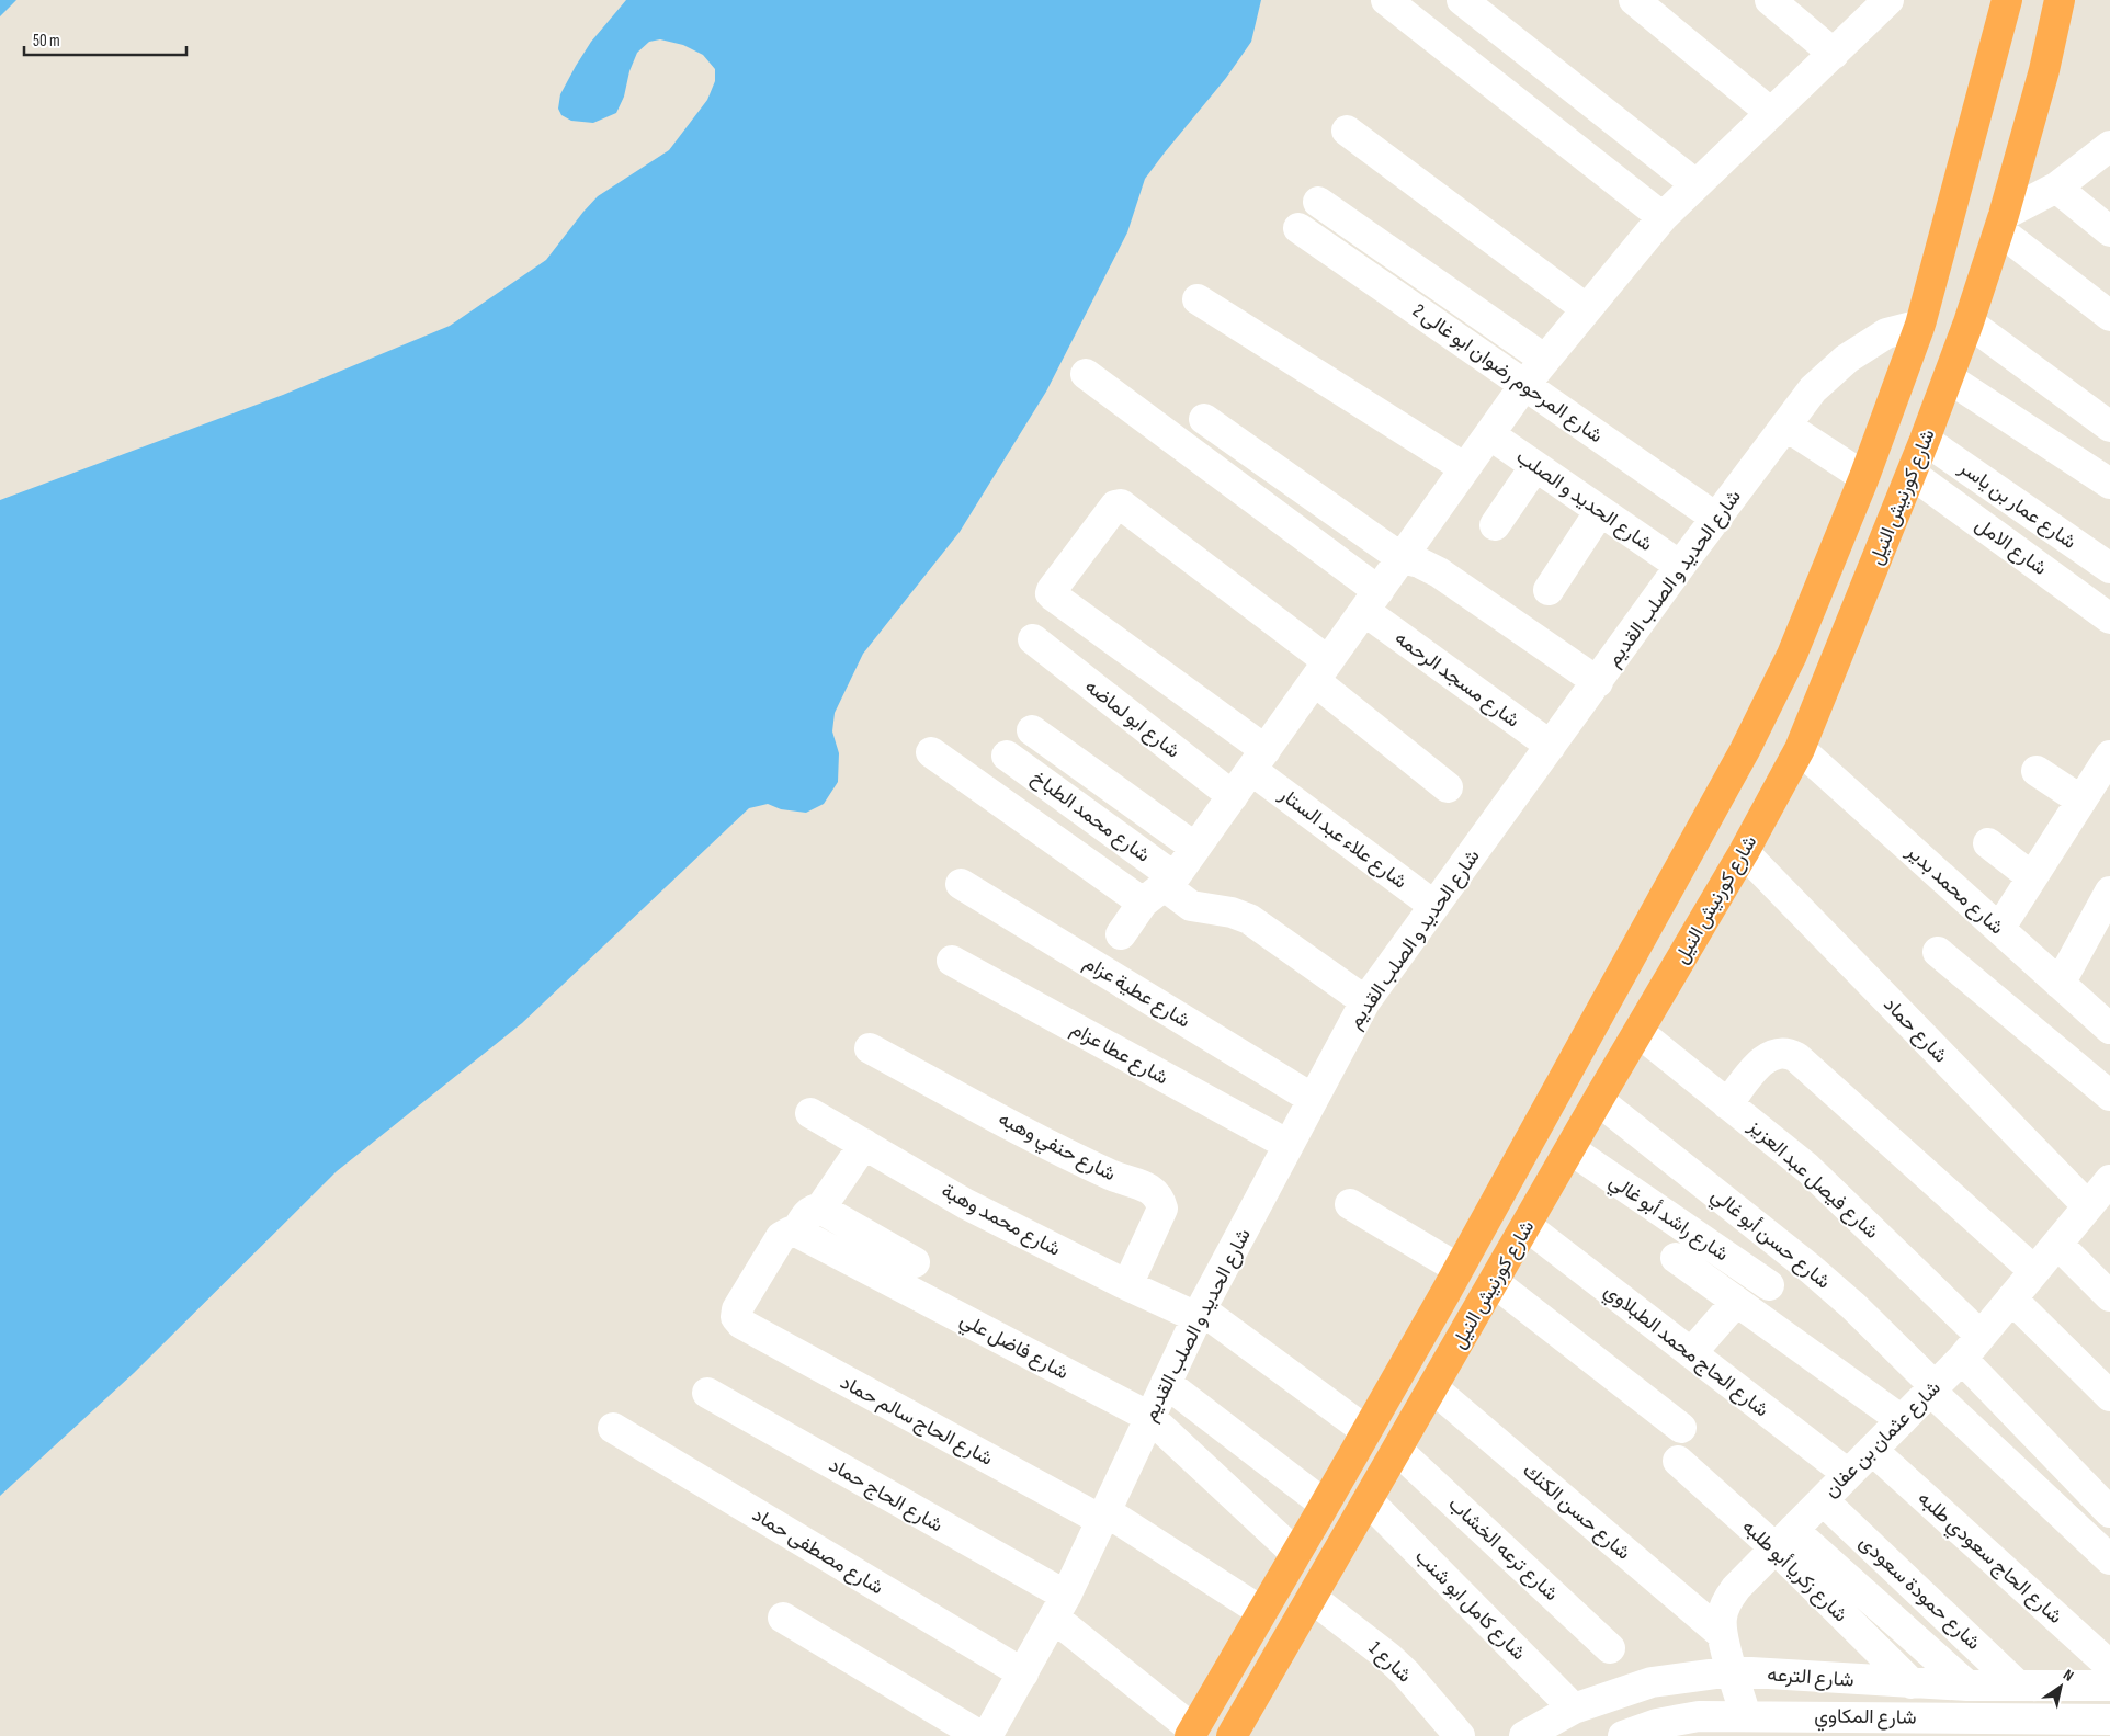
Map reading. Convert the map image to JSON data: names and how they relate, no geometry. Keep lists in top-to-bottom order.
{
  "streets": {
    "highway": ["شارع كورنيش النيل"],
    "street": [
      "شارع المرحوم رضوان ابو غالى 2",
      "شارع الحديد و الصلب",
      "شارع عمار بن ياسر",
      "شارع الامل",
      "شارع الحديد و الصلب القديم",
      "شارع مسجد الرحمه",
      "شارع ابو لماضه",
      "شارع محمد الطباخ",
      "شارع علاء عبد الستار",
      "شارع محمد بدير",
      "شارع عطية عزام",
      "شارع حماد",
      "شارع عطا عزام",
      "شارع حنفي وهبه",
      "شارع فيصل عبد العزيز",
      "شارع راشد أبو غالي",
      "شارع محمد وهبة",
      "شارع حسن أبو غالي",
      "شارع فاضل علي",
      "شارع الحاج محمد الطبلاوي",
      "شارع الحاج سالم حماد",
      "شارع عثمان بن عفان",
      "شارع الحاج حماد",
      "شارع حسن الكنك",
      "شارع ترعه الخشاب",
      "شارع مصطفى حماد",
      "شارع الحاج سعودي طلبه",
      "شارع زكريا أبو طلبه",
      "شارع حمودة سعودى",
      "شارع كامل ابو شنب",
      "شارع 1",
      "شارع الترعه",
      "شارع المكاوي"
    ]
  },
  "crossings": [
    ["شارع المرحوم رضوان ابو غالى 2", "شارع الحديد و الصلب القديم"],
    ["شارع كورنيش النيل", "شارع عمار بن ياسر"],
    ["شارع كورنيش النيل", "شارع الامل"],
    ["شارع كورنيش النيل", "شارع الحديد و الصلب القديم"],
    ["شارع كورنيش النيل", "شارع محمد بدير"],
    ["شارع كورنيش النيل", "شارع حماد"],
    ["شارع كورنيش النيل", "شارع فيصل عبد العزيز"],
    ["شارع كورنيش النيل", "شارع راشد أبو غالي"],
    ["شارع كورنيش النيل", "شارع محمد وهبة"],
    ["شارع كورنيش النيل", "شارع حسن أبو غالي"],
    ["شارع كورنيش النيل", "شارع فاضل علي"],
    ["شارع كورنيش النيل", "شارع الحاج محمد الطبلاوي"],
    ["شارع كورنيش النيل", "شارع الحاج سالم حماد"],
    ["شارع كورنيش النيل", "شارع الحاج حماد"],
    ["شارع كورنيش النيل", "شارع حسن الكنك"],
    ["شارع كورنيش النيل", "شارع ترعه الخشاب"],
    ["شارع كورنيش النيل", "شارع كامل ابو شنب"],
    ["شارع كورنيش النيل", "شارع 1"],
    ["شارع الحديد و الصلب", "شارع الحديد و الصلب القديم"],
    ["شارع الحديد و الصلب القديم", "شارع مسجد الرحمه"],
    ["شارع الحديد و الصلب القديم", "شارع علاء عبد الستار"],
    ["شارع الحديد و الصلب القديم", "شارع عطية عزام"],
    ["شارع الحديد و الصلب القديم", "شارع عطا عزام"],
    ["شارع الحديد و الصلب القديم", "شارع محمد وهبة"],
    ["شارع الحديد و الصلب القديم", "شارع فاضل علي"],
    ["شارع الحديد و الصلب القديم", "شارع الحاج سالم حماد"],
    ["شارع الحديد و الصلب القديم", "شارع الحاج حماد"],
    ["شارع الحديد و الصلب القديم", "شارع مصطفى حماد"],
    ["شارع حماد", "شارع عثمان بن عفان"],
    ["شارع حنفي وهبه", "شارع محمد وهبة"],
    ["شارع فيصل عبد العزيز", "شارع عثمان بن عفان"],
    ["شارع حسن أبو غالي", "شارع عثمان بن عفان"],
    ["شارع فاضل علي", "شارع الحاج سالم حماد"],
    ["شارع الحاج محمد الطبلاوي", "شارع عثمان بن عفان"],
    ["شارع عثمان بن عفان", "شارع حسن الكنك"],
    ["شارع عثمان بن عفان", "شارع الحاج سعودي طلبه"],
    ["شارع عثمان بن عفان", "شارع زكريا أبو طلبه"],
    ["شارع عثمان بن عفان", "شارع حمودة سعودى"],
    ["شارع عثمان بن عفان", "شارع الترعه"],
    ["شارع عثمان بن عفان", "شارع المكاوي"],
    ["شارع الحاج سعودي طلبه", "شارع الترعه"],
    ["شارع زكريا أبو طلبه", "شارع الترعه"],
    ["شارع حمودة سعودى", "شارع الترعه"],
    ["شارع كامل ابو شنب", "شارع الترعه"]
  ],
  "scale_bar": "50 m",
  "north": "top right"
}
